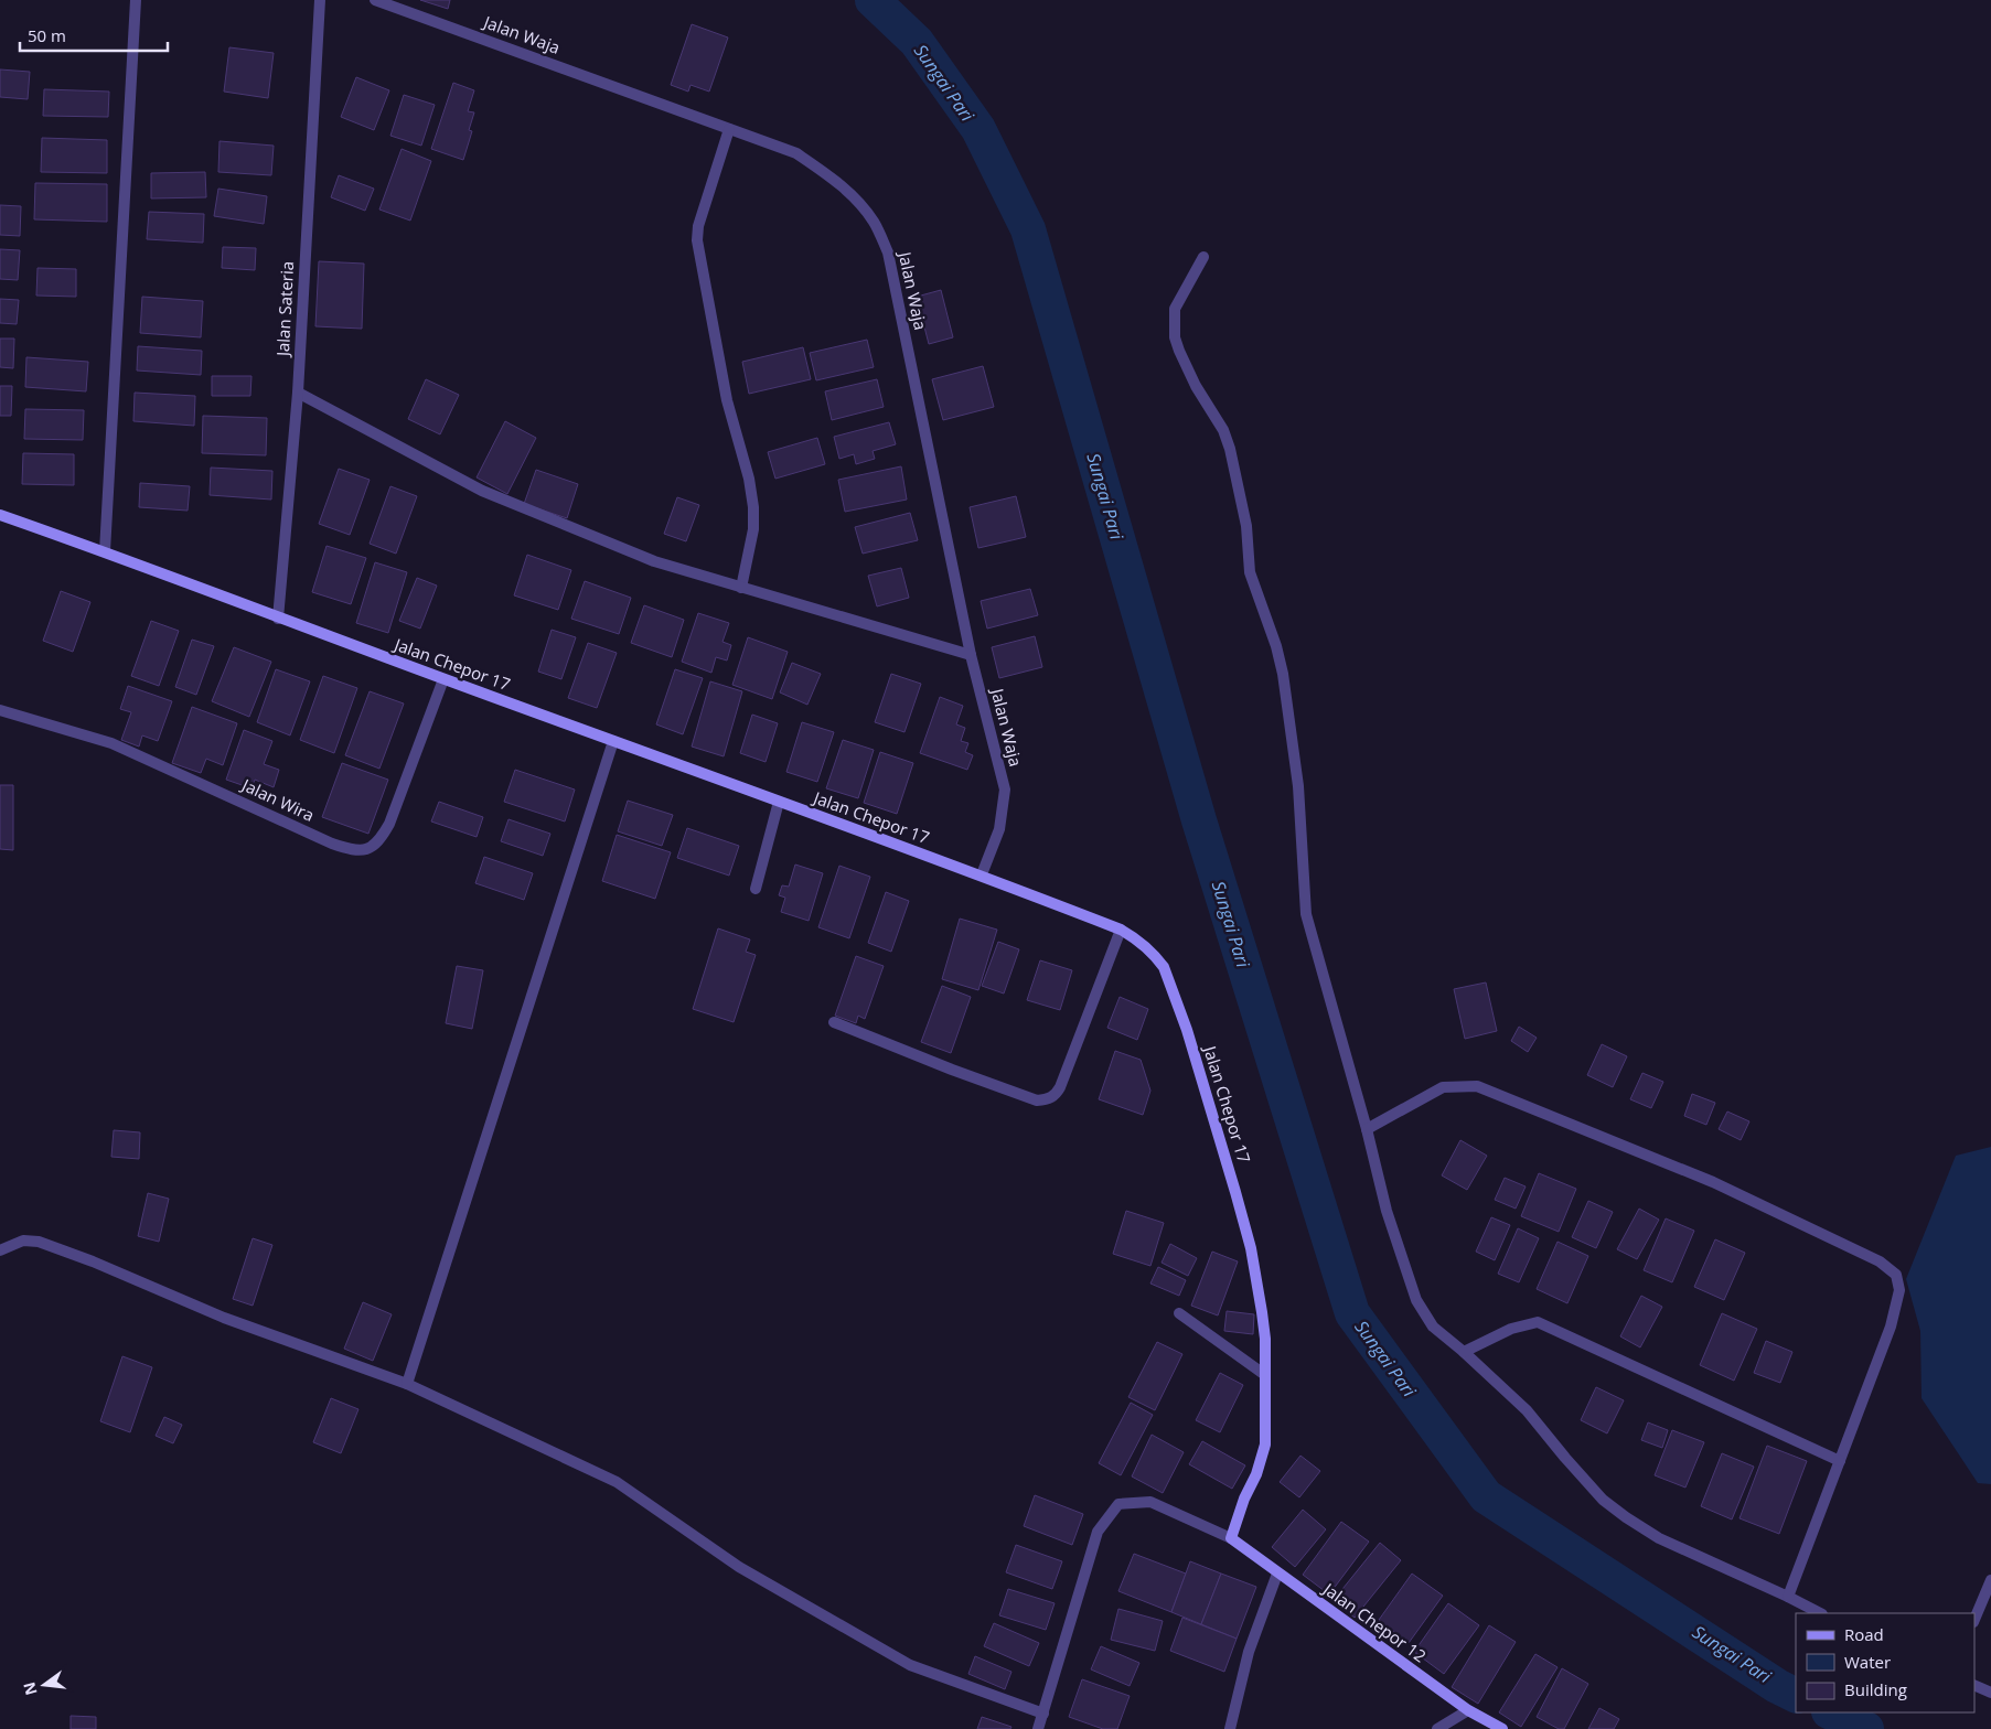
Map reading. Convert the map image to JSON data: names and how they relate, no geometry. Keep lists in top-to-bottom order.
{
  "streets": {
    "street": [
      "Jalan Waja",
      "Jalan Sateria",
      "Jalan Chepor 17",
      "Jalan Wira",
      "Jalan Chepor 12"
    ]
  },
  "crossings": [
    ["Jalan Waja", "Jalan Chepor 17"],
    ["Jalan Sateria", "Jalan Chepor 17"],
    ["Jalan Chepor 17", "Jalan Wira"],
    ["Jalan Chepor 17", "Jalan Chepor 12"]
  ],
  "water": ["Sungai Pari"],
  "legend": ["Road", "Water", "Building"],
  "scale_bar": "50 m",
  "north": "left"
}
